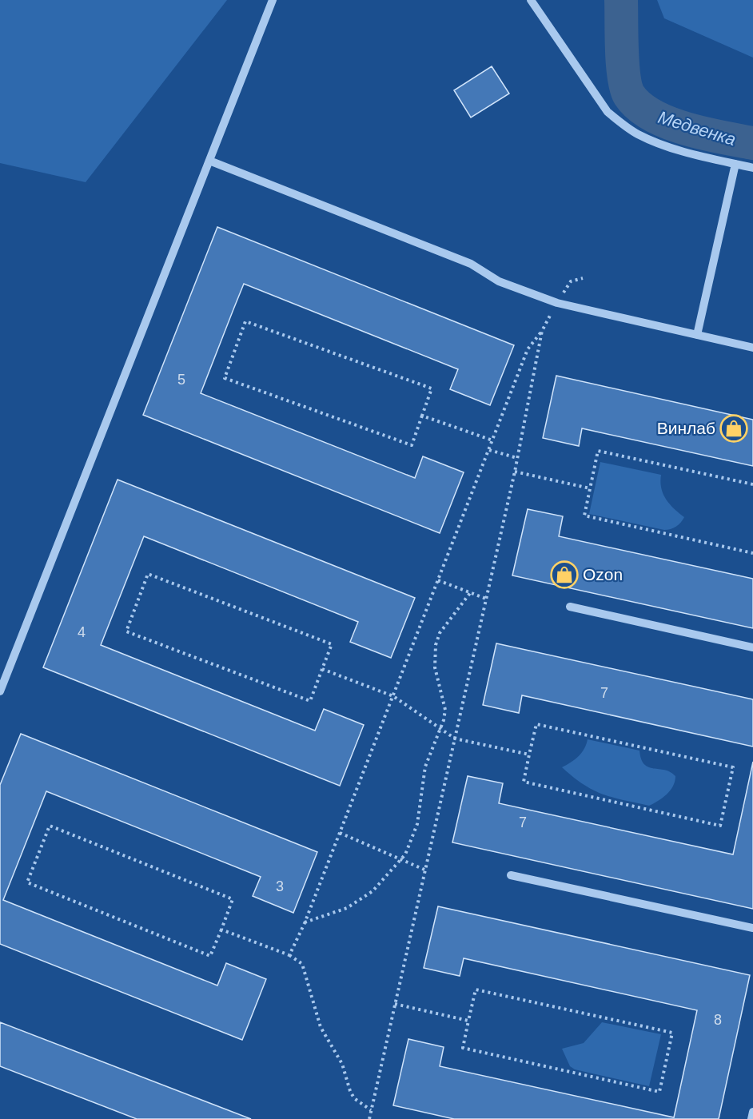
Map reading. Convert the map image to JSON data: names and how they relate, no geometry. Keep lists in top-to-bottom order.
{
  "water": ["Медвенка"],
  "places": {
    "shop": ["Винлаб", "Ozon"]
  },
  "house_numbers": [
    "5",
    "4",
    "7",
    "7",
    "3",
    "8"
  ]
}
